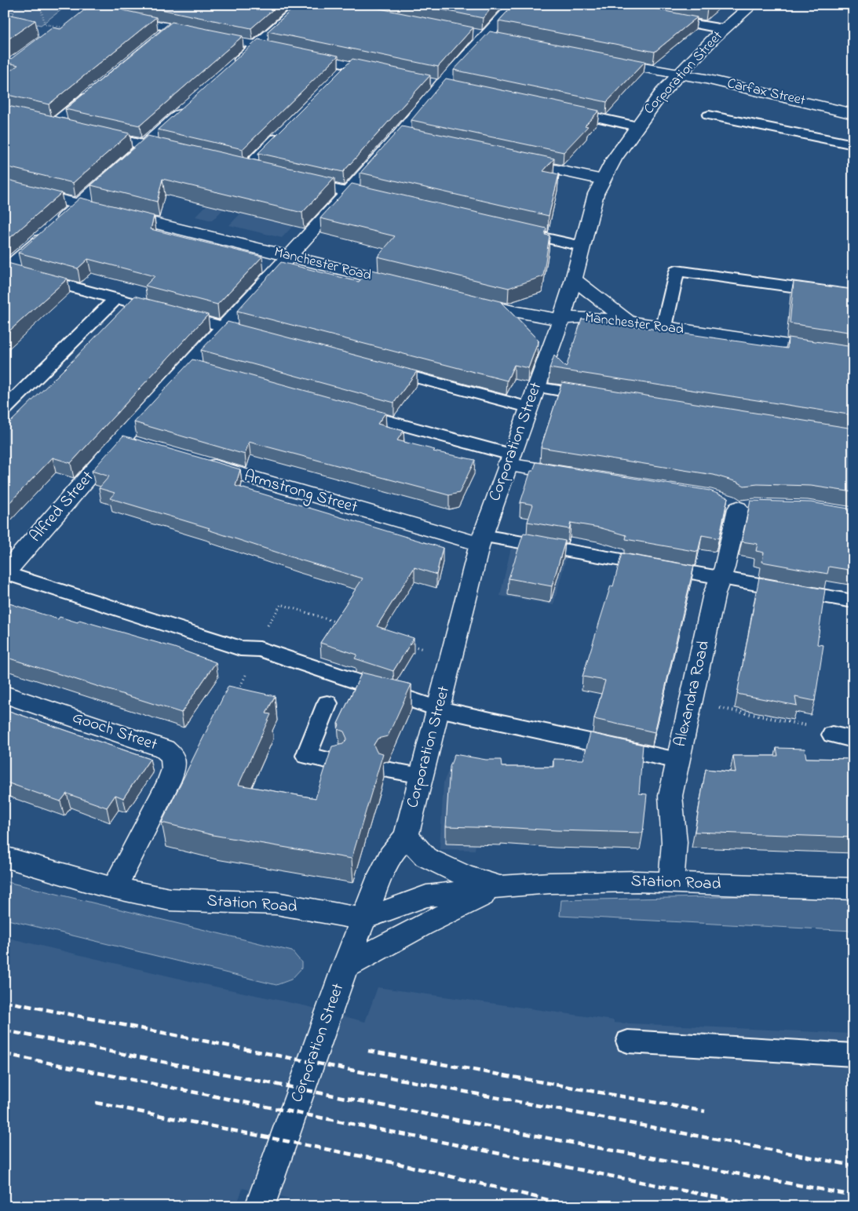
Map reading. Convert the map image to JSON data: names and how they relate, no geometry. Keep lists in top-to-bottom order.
{
  "streets": {
    "street": [
      "Corporation Street",
      "Carfax Street",
      "Manchester Road",
      "Armstrong Street",
      "Alfred Street",
      "Alexandra Road",
      "Gooch Street",
      "Station Road"
    ]
  },
  "crossings": [
    ["Corporation Street", "Carfax Street"],
    ["Corporation Street", "Manchester Road"],
    ["Corporation Street", "Armstrong Street"],
    ["Corporation Street", "Station Road"],
    ["Manchester Road", "Alfred Street"],
    ["Alexandra Road", "Station Road"],
    ["Gooch Street", "Station Road"]
  ]
}
